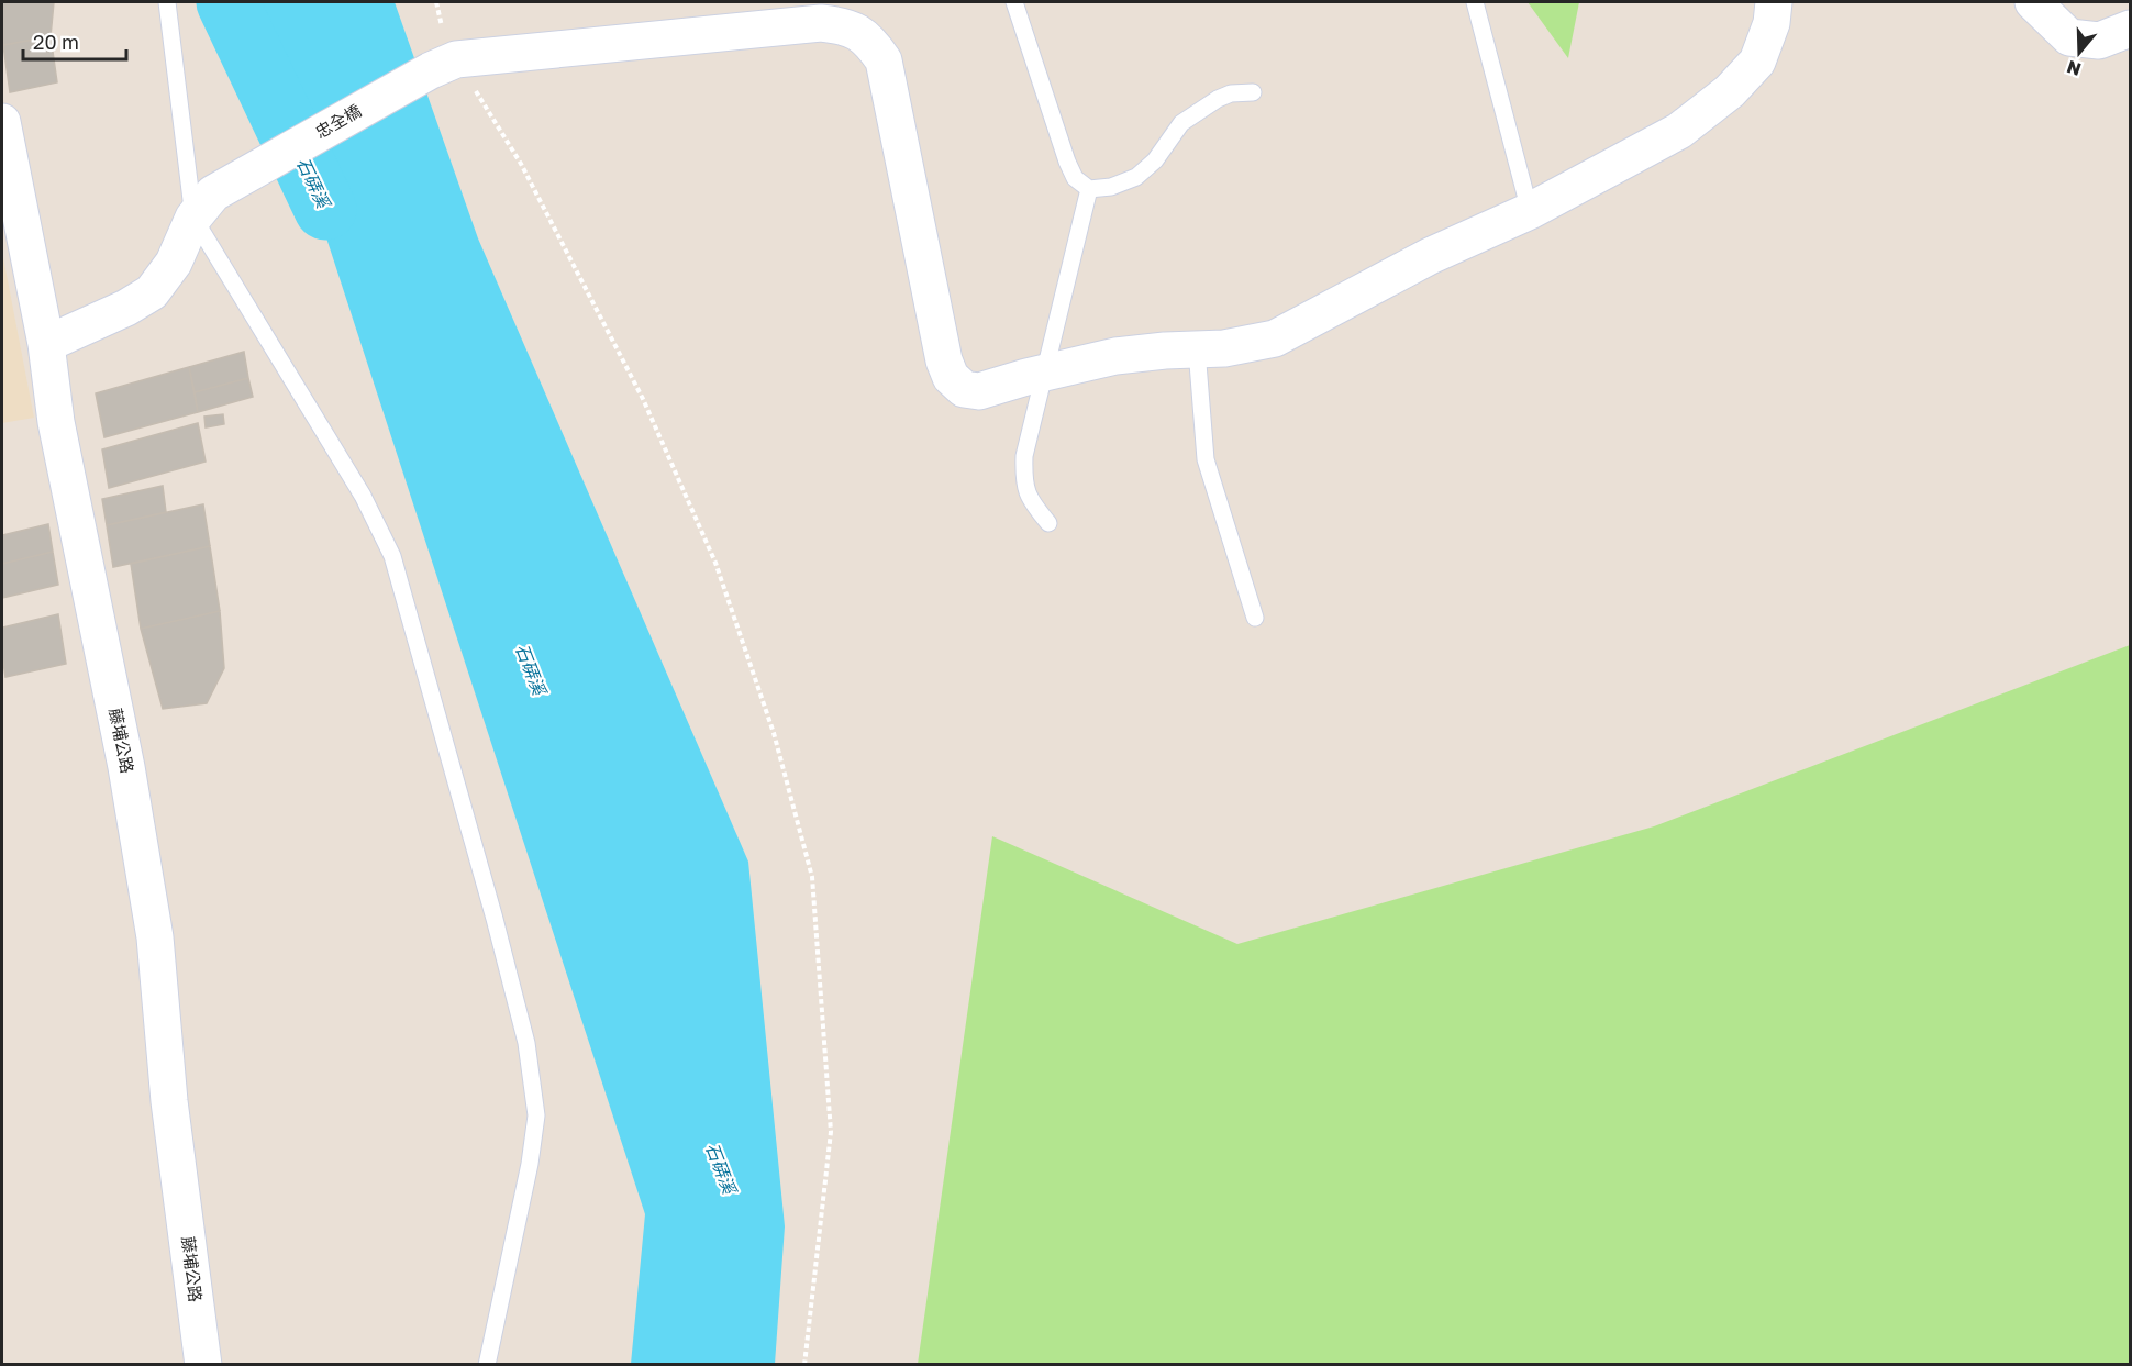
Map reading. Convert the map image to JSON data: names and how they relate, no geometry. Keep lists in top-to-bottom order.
{
  "streets": {
    "street": ["忠全橋", "藤埔公路"]
  },
  "water": ["石硦溪"],
  "scale_bar": "20 m",
  "north": "bottom"
}
